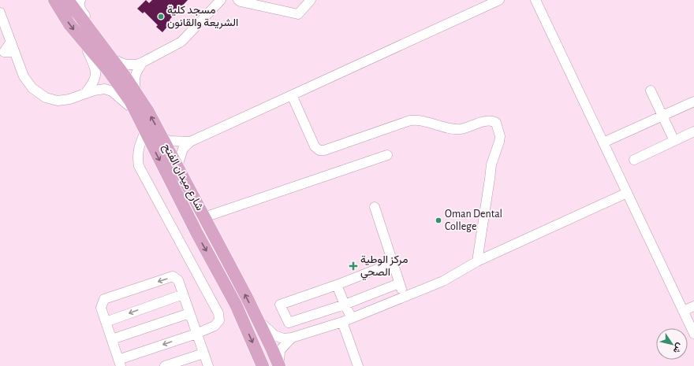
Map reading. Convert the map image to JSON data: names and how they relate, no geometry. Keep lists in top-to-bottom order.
{
  "streets": {
    "main road": ["شارع ميدان الفتح"]
  },
  "places": {
    "other": ["مسجد كلية الشريعة والقانون", "Oman Dental College"],
    "health": ["مركز الوطية الصحي"]
  },
  "north": "bottom right"
}
